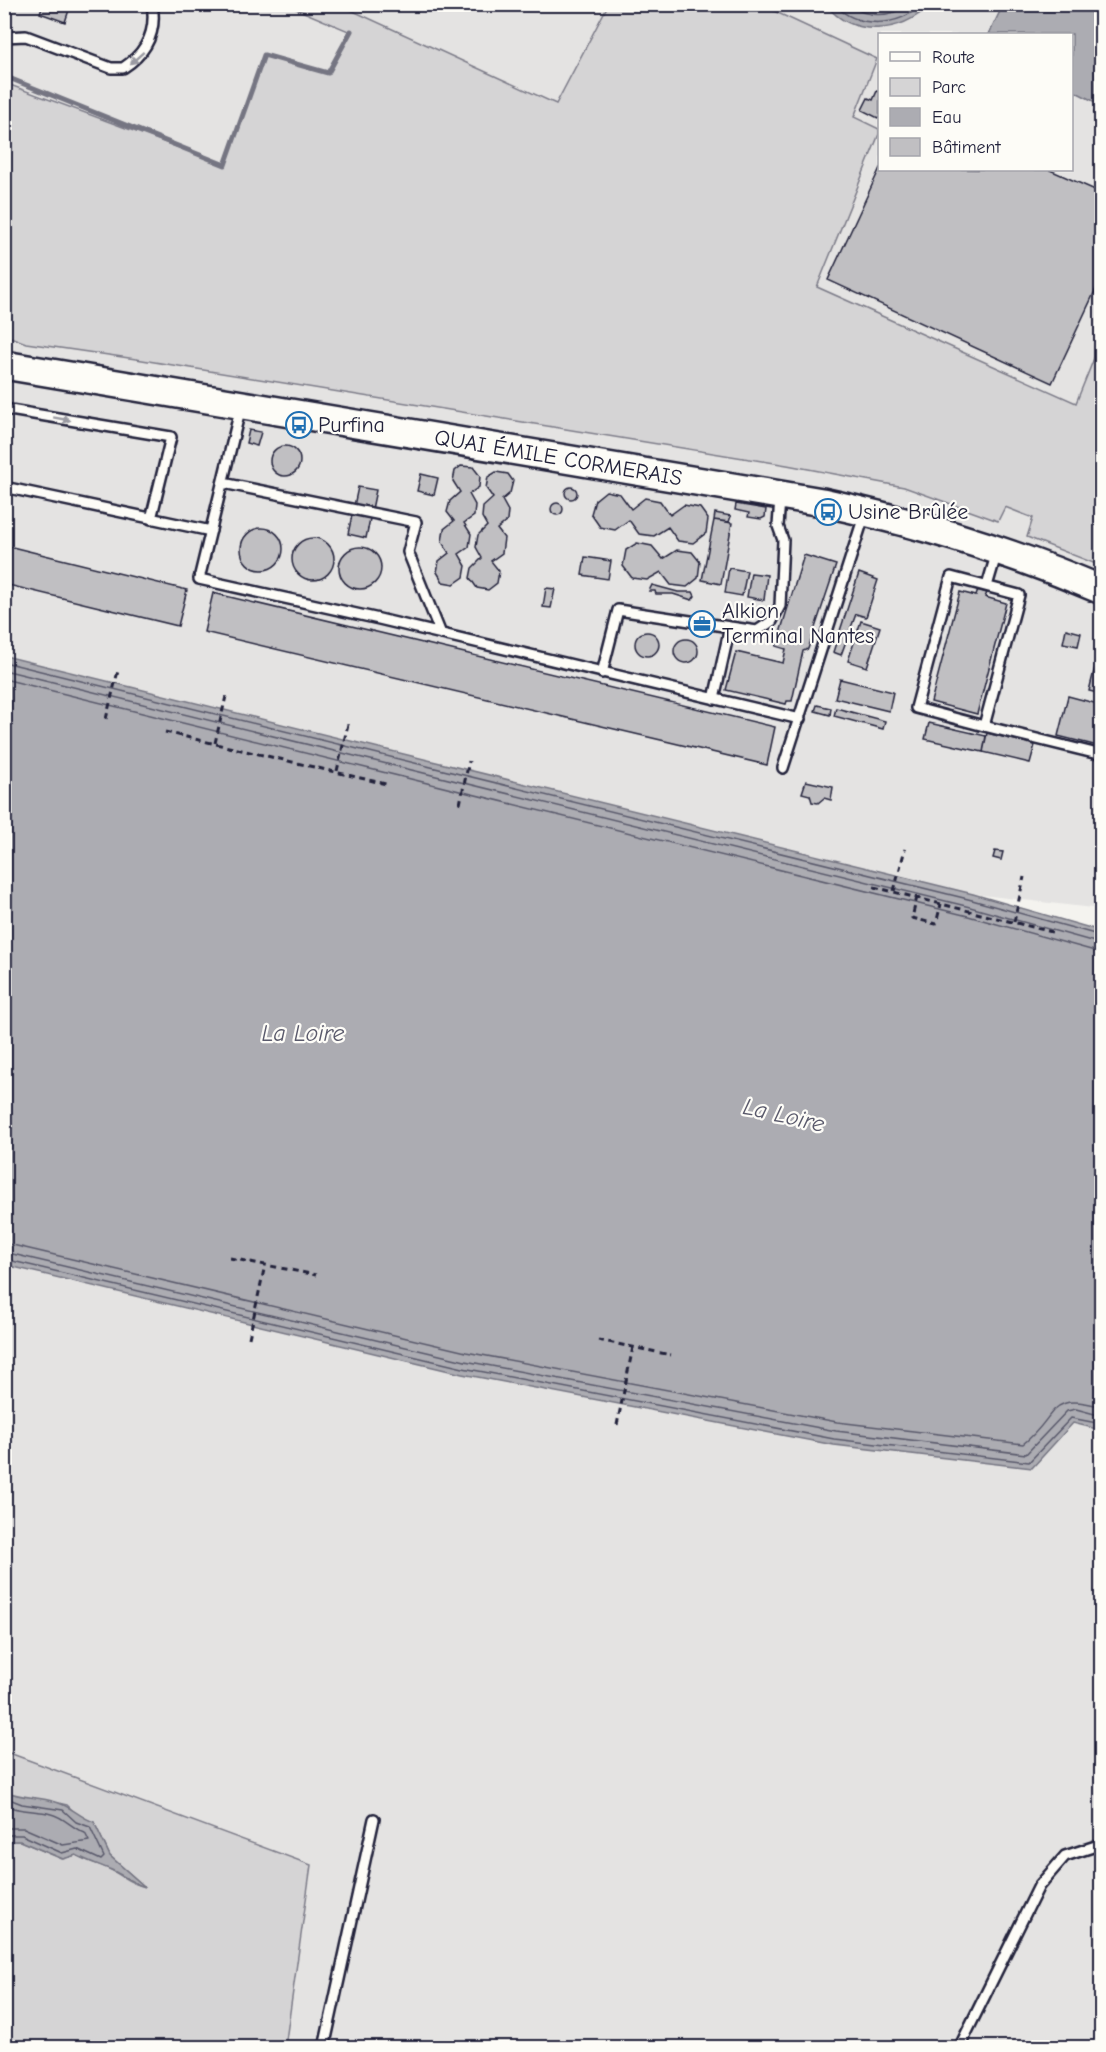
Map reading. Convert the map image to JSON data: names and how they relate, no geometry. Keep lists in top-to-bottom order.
{
  "streets": {
    "main road": ["QUAI ÉMILE CORMERAIS"]
  },
  "water": ["La Loire"],
  "places": {
    "bus stop": ["Purfina", "Usine Brûlée"],
    "office": ["Alkion Terminal Nantes"]
  },
  "legend": [
    "Route",
    "Parc",
    "Eau",
    "Bâtiment"
  ]
}
